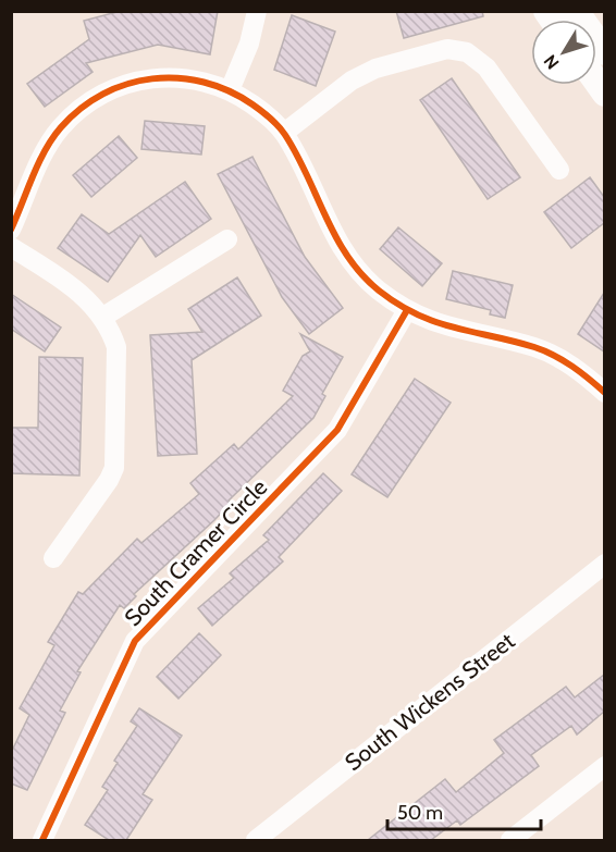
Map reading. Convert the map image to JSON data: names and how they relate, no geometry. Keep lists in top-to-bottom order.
{
  "streets": {
    "street": ["South Cramer Circle", "South Wickens Street"]
  },
  "scale_bar": "50 m",
  "north": "bottom left"
}
